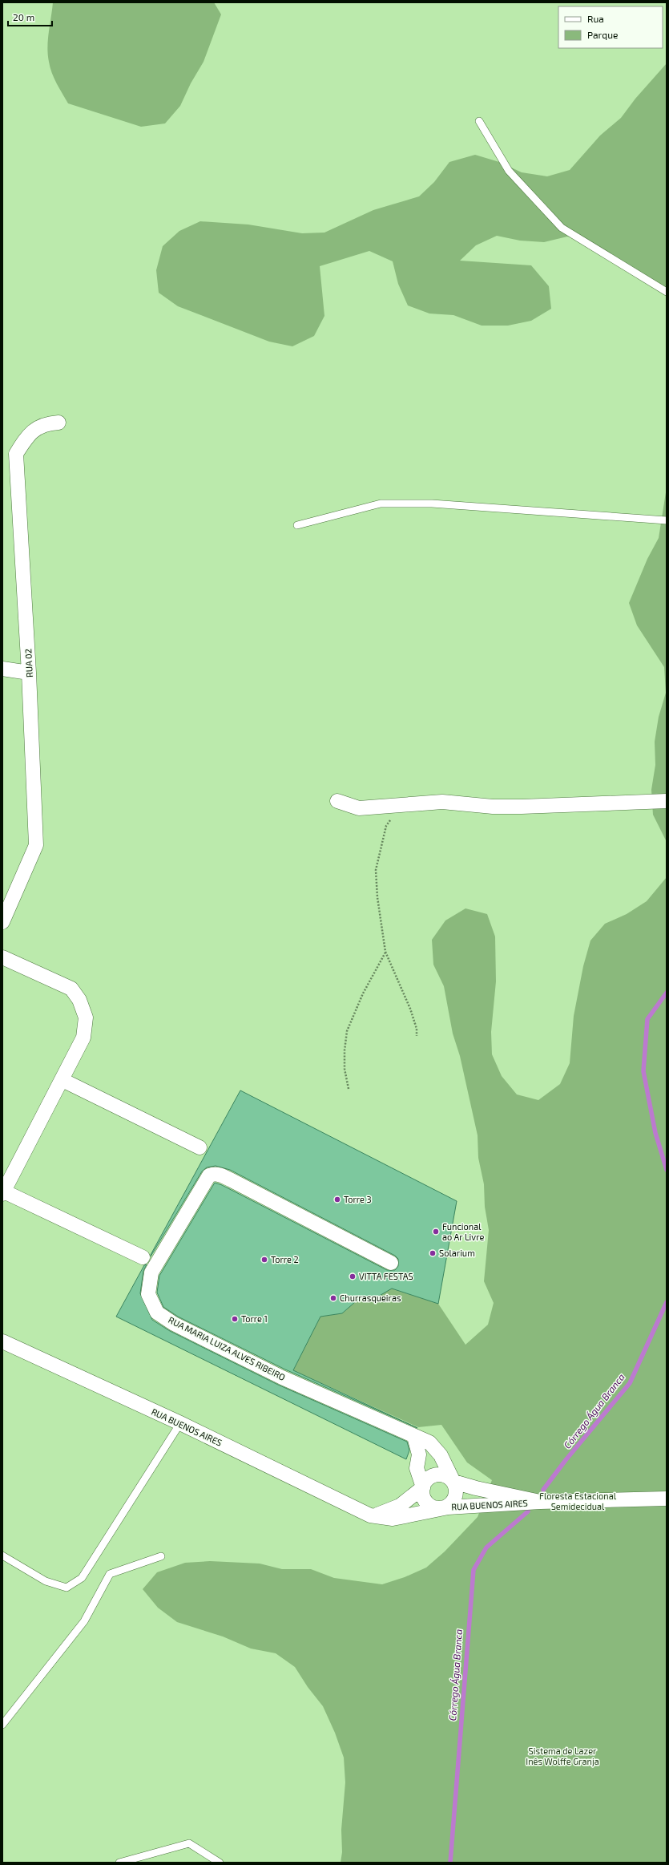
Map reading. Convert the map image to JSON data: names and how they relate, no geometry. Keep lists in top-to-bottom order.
{
  "streets": {
    "street": ["RUA 02", "RUA MARIA LUIZA ALVES RIBEIRO", "RUA BUENOS AIRES"]
  },
  "crossings": [
    ["RUA MARIA LUIZA ALVES RIBEIRO", "RUA BUENOS AIRES"]
  ],
  "water": ["Córrego Água Branca"],
  "parks": ["Floresta Estacional Semidecidual", "Sistema de Lazer Inês Wolffe Granja"],
  "places": [
    "Torre 3",
    "Funcional ao Ar Livre",
    "Solarium",
    "Torre 2",
    "VITTA FESTAS",
    "Churrasqueiras",
    "Torre 1"
  ],
  "legend": ["Rua", "Parque"],
  "scale_bar": "20 m"
}
